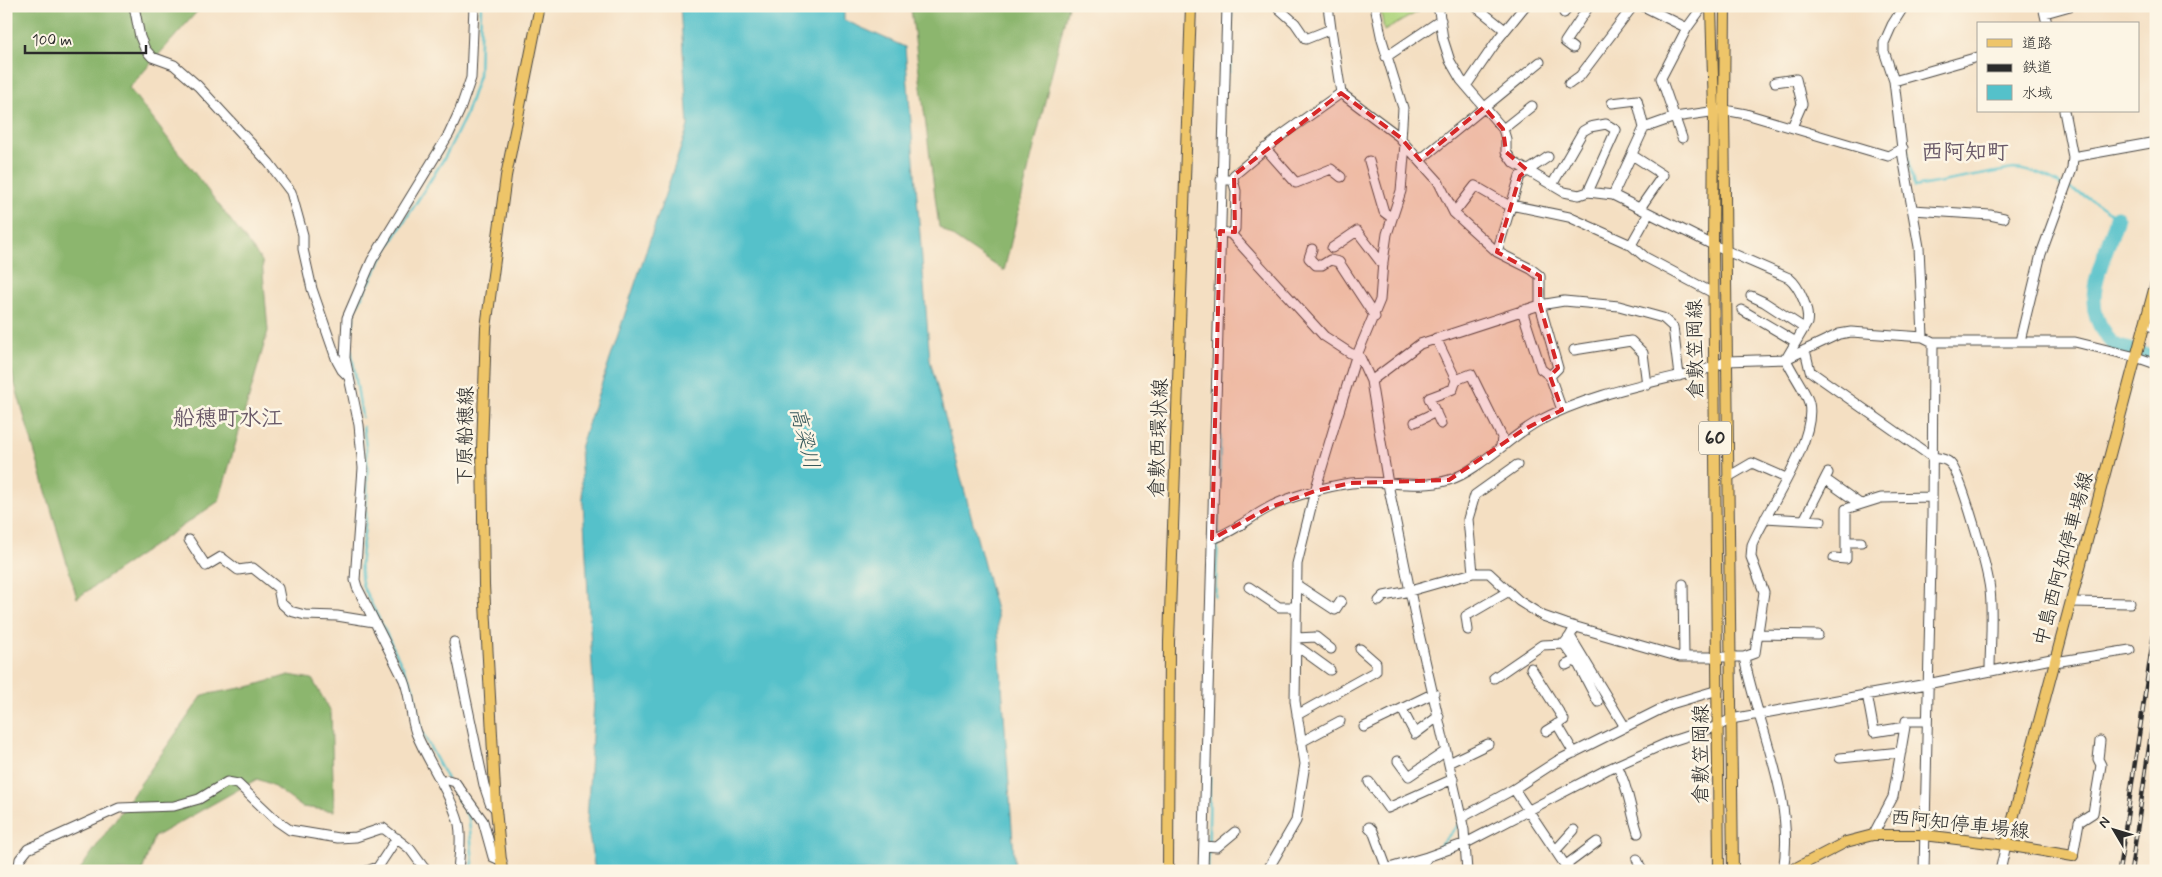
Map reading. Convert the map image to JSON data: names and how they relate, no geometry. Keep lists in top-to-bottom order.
{
  "streets": {
    "main road": [
      "倉敷笠岡線",
      "下原船穂線",
      "倉敷西環状線",
      "60",
      "中島西阿知停車場線",
      "西阿知停車場線"
    ]
  },
  "crossings": [
    ["中島西阿知停車場線", "西阿知停車場線"]
  ],
  "districts": ["西阿知町", "船穂町水江"],
  "water": ["高梁川"],
  "legend": ["道路", "鉄道", "水域"],
  "scale_bar": "100 m",
  "north": "top left"
}
